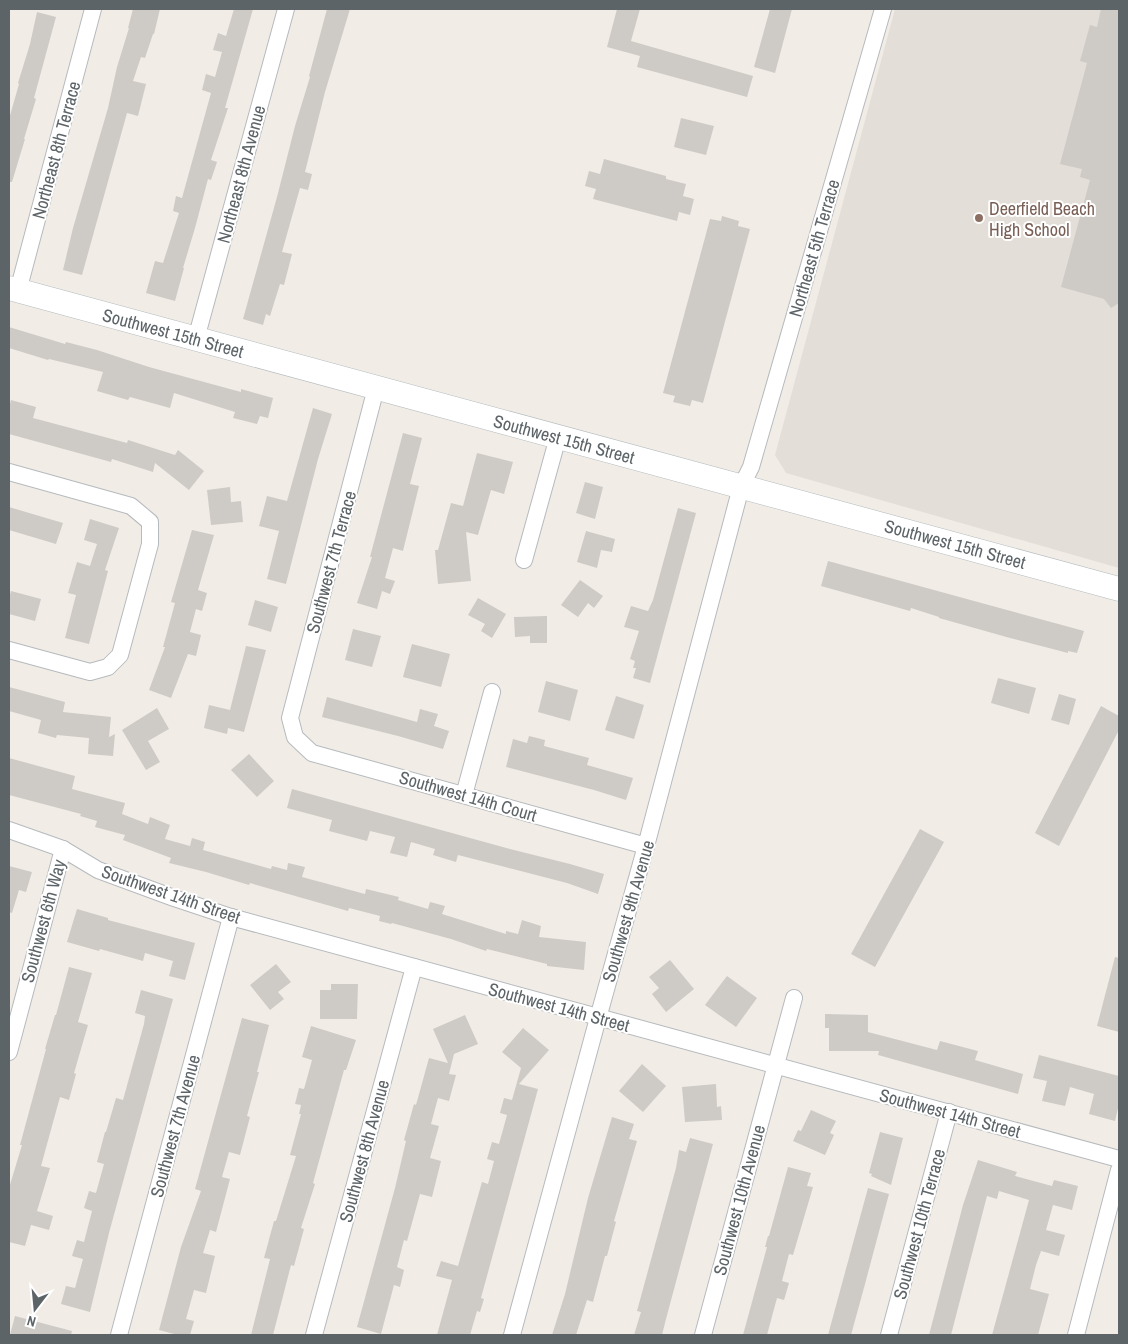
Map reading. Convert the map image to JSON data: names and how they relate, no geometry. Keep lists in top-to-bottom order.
{
  "streets": {
    "street": [
      "Northeast 8th Terrace",
      "Northeast 8th Avenue",
      "Northeast 5th Terrace",
      "Southwest 15th Street",
      "Southwest 7th Terrace",
      "Southwest 14th Court",
      "Southwest 14th Street",
      "Southwest 9th Avenue",
      "Southwest 6th Way",
      "Southwest 7th Avenue",
      "Southwest 8th Avenue",
      "Southwest 10th Avenue",
      "Southwest 10th Terrace"
    ]
  },
  "crossings": [
    ["Northeast 8th Terrace", "Southwest 15th Street"],
    ["Northeast 8th Avenue", "Southwest 15th Street"],
    ["Northeast 5th Terrace", "Southwest 15th Street"],
    ["Northeast 5th Terrace", "Southwest 9th Avenue"],
    ["Southwest 15th Street", "Southwest 7th Terrace"],
    ["Southwest 15th Street", "Southwest 9th Avenue"],
    ["Southwest 7th Terrace", "Southwest 14th Court"],
    ["Southwest 14th Court", "Southwest 9th Avenue"],
    ["Southwest 14th Street", "Southwest 9th Avenue"],
    ["Southwest 14th Street", "Southwest 6th Way"],
    ["Southwest 14th Street", "Southwest 7th Avenue"],
    ["Southwest 14th Street", "Southwest 8th Avenue"],
    ["Southwest 14th Street", "Southwest 10th Avenue"],
    ["Southwest 14th Street", "Southwest 10th Terrace"]
  ],
  "places": ["Deerfield Beach High School"],
  "north": "bottom"
}
